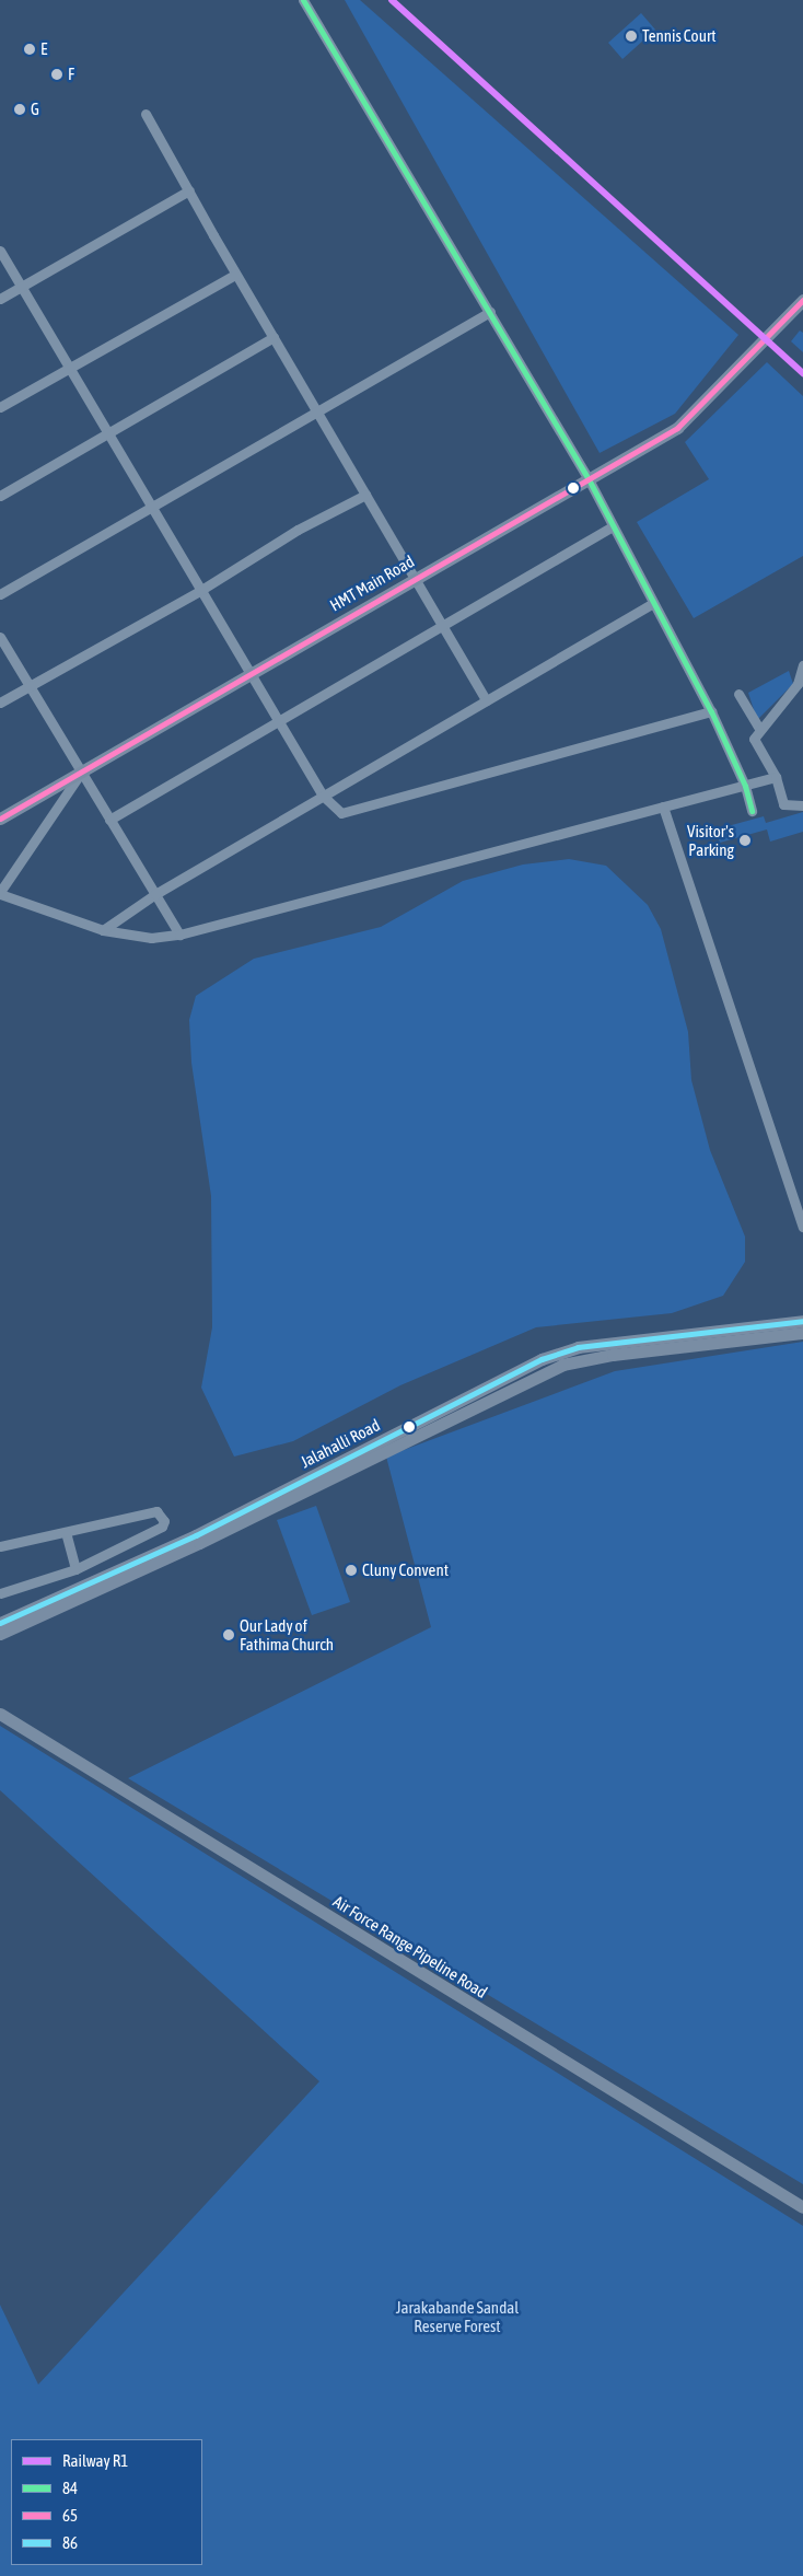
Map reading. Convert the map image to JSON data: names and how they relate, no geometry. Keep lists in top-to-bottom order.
{
  "streets": {
    "street": ["HMT Main Road", "Jalahalli Road", "Air Force Range Pipeline Road"]
  },
  "parks": ["Jarakabande Sandal Reserve Forest"],
  "places": [
    "Tennis Court",
    "E",
    "F",
    "G",
    "Visitor's Parking",
    "Cluny Convent",
    "Our Lady of Fathima Church"
  ],
  "lines": [
    "rail line R1",
    "transit line 84",
    "transit line 65",
    "transit line 86"
  ],
  "legend": [
    "Railway R1",
    "84",
    "65",
    "86"
  ]
}
